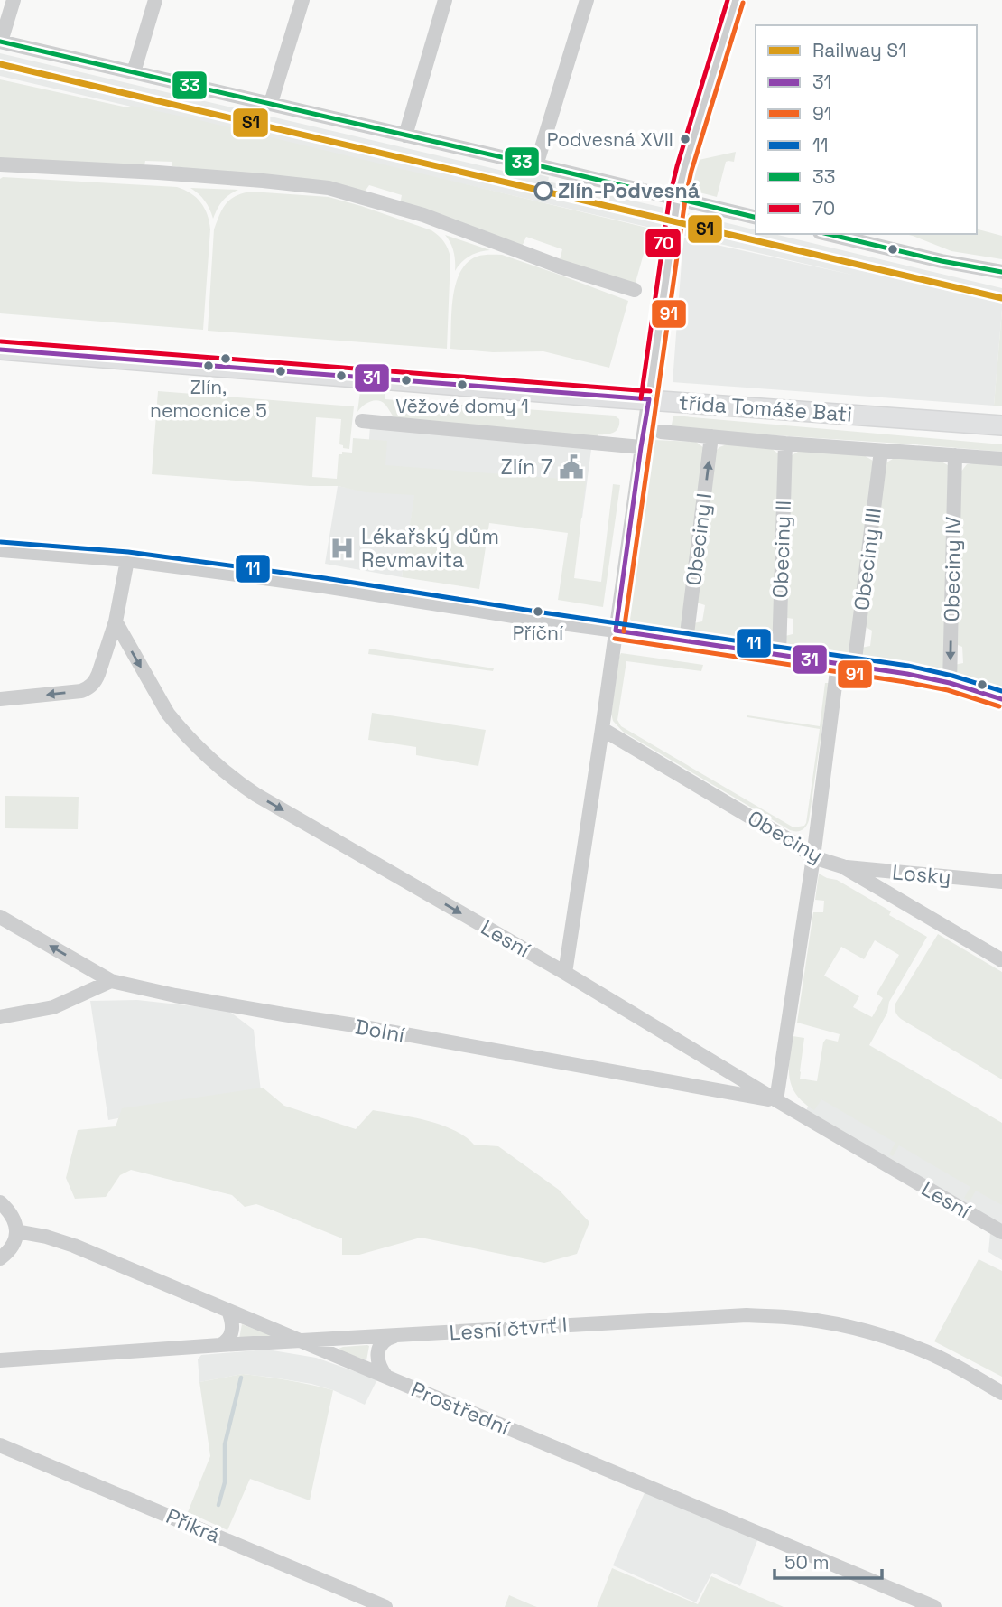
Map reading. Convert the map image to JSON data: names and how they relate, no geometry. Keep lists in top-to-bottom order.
{
  "streets": {
    "main road": ["třída Tomáše Bati"],
    "street": [
      "Obeciny I",
      "Obeciny II",
      "Obeciny III",
      "Obeciny IV",
      "Obeciny",
      "Losky",
      "Lesní",
      "Dolní",
      "Lesní čtvrť I",
      "Prostřední",
      "Příkrá"
    ]
  },
  "crossings": [
    ["Obeciny", "Losky"],
    ["Lesní", "Dolní"],
    ["Lesní čtvrť I", "Prostřední"]
  ],
  "one_way": ["Obeciny IV", "Lesní"],
  "places": {
    "other": [
      "Podvesná XVII",
      "Zlín-Podvesná",
      "Zlín, nemocnice 5",
      "Věžové domy 1",
      "Příční"
    ],
    "public building": ["Zlín 7"],
    "hospital": ["Lékařský dům Revmavita"]
  },
  "lines": [
    "transit line 70",
    "transit line 91",
    "transit line 33",
    "rail line S1",
    "transit line 31",
    "transit line 11"
  ],
  "legend": [
    "Railway S1",
    "31",
    "91",
    "11",
    "33",
    "70"
  ],
  "scale_bar": "50 m"
}
